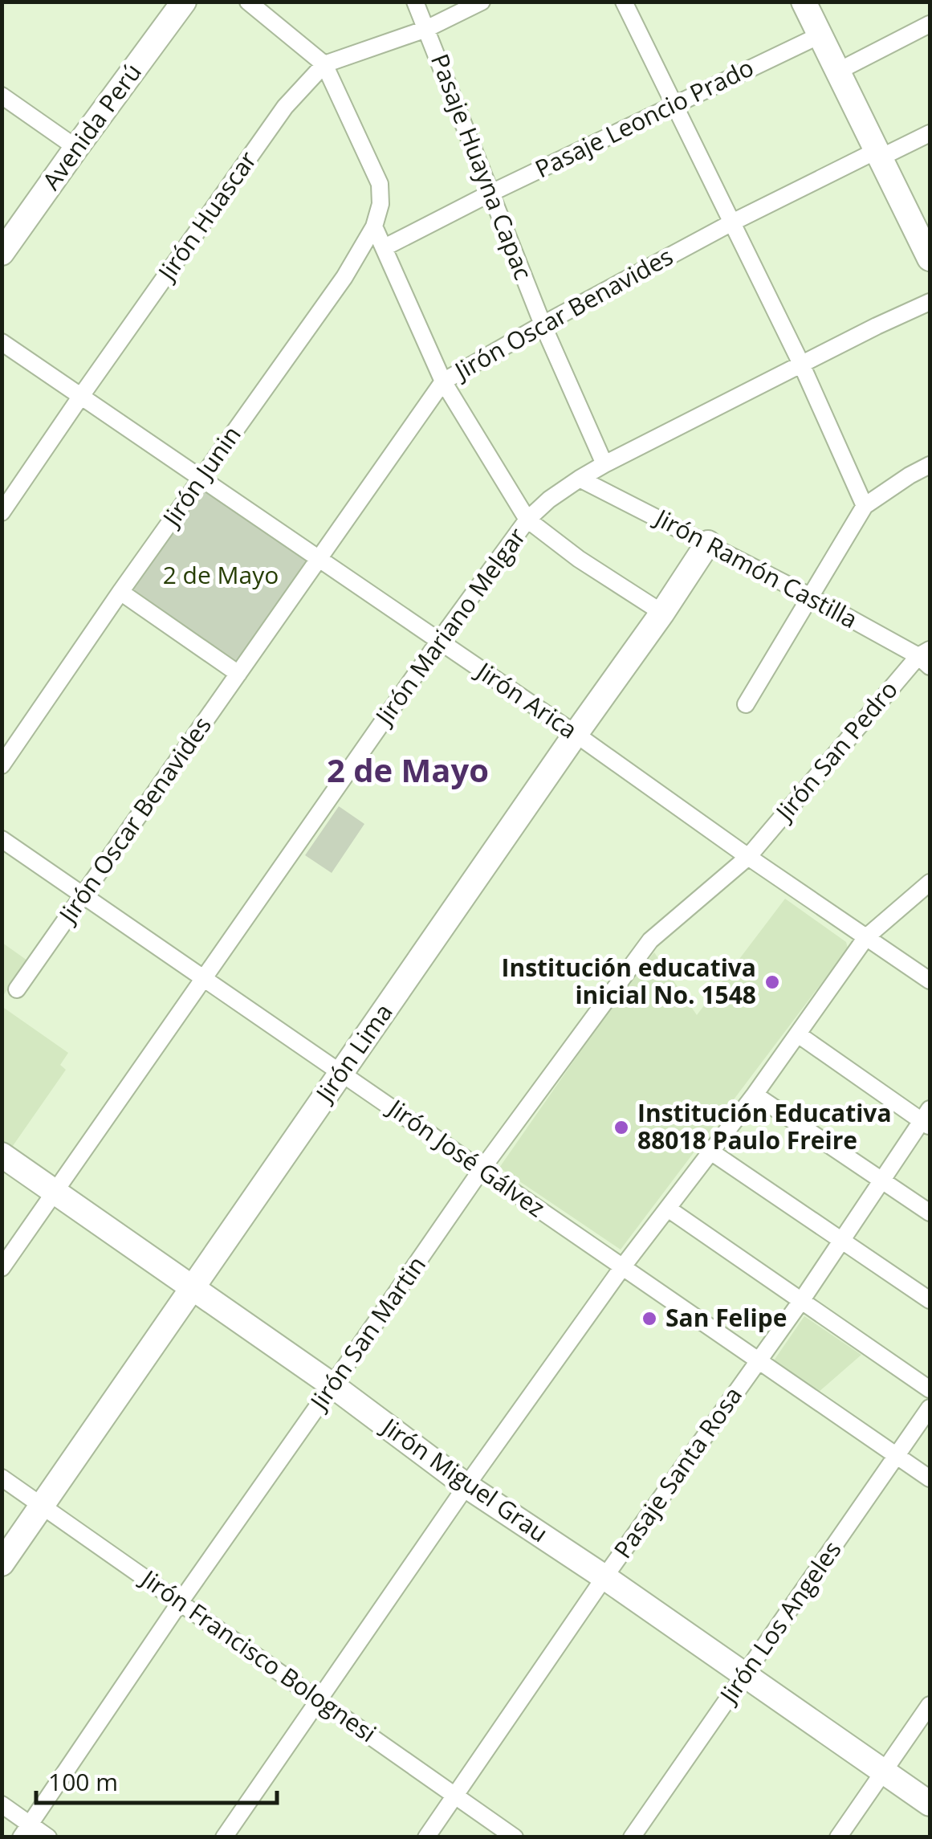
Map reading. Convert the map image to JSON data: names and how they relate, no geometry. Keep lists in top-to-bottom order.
{
  "streets": {
    "street": [
      "Pasaje Leoncio Prado",
      "Avenida Perú",
      "Pasaje Huayna Capac",
      "Jirón Huascar",
      "Jirón Oscar Benavides",
      "Jirón Junin",
      "Jirón Ramón Castilla",
      "Jirón Mariano Melgar",
      "Jirón Arica",
      "Jirón San Pedro",
      "Jirón Lima",
      "Jirón José Gálvez",
      "Jirón San Martin",
      "Pasaje Santa Rosa",
      "Jirón Miguel Grau",
      "Jirón Los Angeles",
      "Jirón Francisco Bolognesi"
    ]
  },
  "crossings": [
    ["Pasaje Leoncio Prado", "Pasaje Huayna Capac"],
    ["Pasaje Huayna Capac", "Jirón Huascar"],
    ["Pasaje Huayna Capac", "Jirón Oscar Benavides"],
    ["Pasaje Huayna Capac", "Jirón Mariano Melgar"],
    ["Jirón Huascar", "Jirón Arica"],
    ["Jirón Oscar Benavides", "Jirón Arica"],
    ["Jirón Oscar Benavides", "Jirón José Gálvez"],
    ["Jirón Junin", "Jirón Arica"],
    ["Jirón Ramón Castilla", "Jirón Mariano Melgar"],
    ["Jirón Ramón Castilla", "Jirón San Pedro"],
    ["Jirón Ramón Castilla", "Jirón Lima"],
    ["Jirón Mariano Melgar", "Jirón Arica"],
    ["Jirón Mariano Melgar", "Jirón José Gálvez"],
    ["Jirón Mariano Melgar", "Jirón Miguel Grau"],
    ["Jirón Arica", "Jirón San Pedro"],
    ["Jirón Arica", "Jirón Lima"],
    ["Jirón Arica", "Jirón San Martin"],
    ["Jirón San Pedro", "Jirón San Martin"],
    ["Jirón Lima", "Jirón José Gálvez"],
    ["Jirón Lima", "Jirón Miguel Grau"],
    ["Jirón Lima", "Jirón Francisco Bolognesi"],
    ["Jirón José Gálvez", "Jirón San Martin"],
    ["Jirón José Gálvez", "Pasaje Santa Rosa"],
    ["Jirón José Gálvez", "Jirón Los Angeles"],
    ["Jirón San Martin", "Jirón Miguel Grau"],
    ["Jirón San Martin", "Jirón Francisco Bolognesi"],
    ["Pasaje Santa Rosa", "Jirón Miguel Grau"],
    ["Pasaje Santa Rosa", "Jirón Francisco Bolognesi"],
    ["Jirón Miguel Grau", "Jirón Los Angeles"]
  ],
  "districts": ["2 de Mayo"],
  "parks": ["2 de Mayo"],
  "places": ["Institución educativa inicial No. 1548", "Institución Educativa 88018 Paulo Freire", "San Felipe"],
  "scale_bar": "100 m"
}
